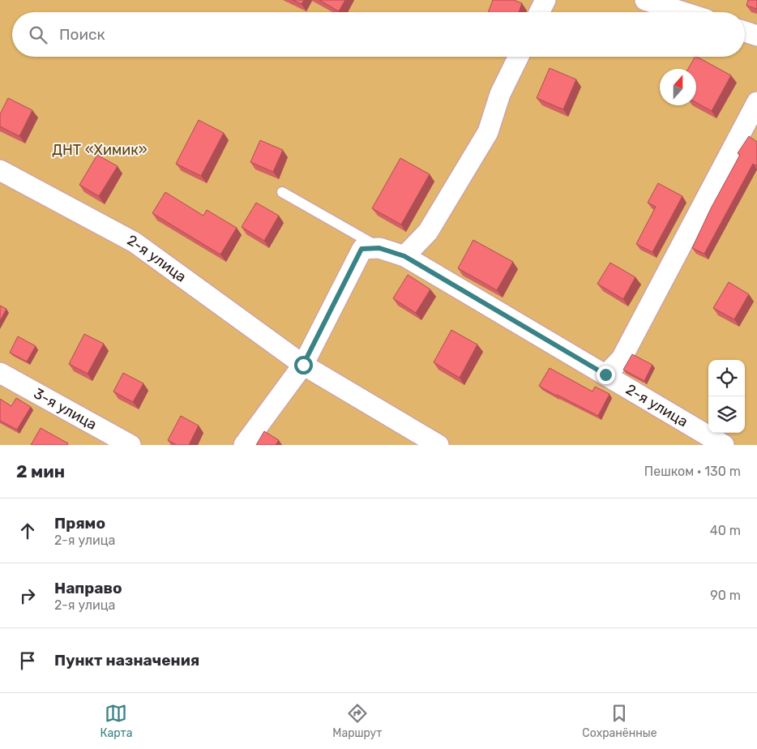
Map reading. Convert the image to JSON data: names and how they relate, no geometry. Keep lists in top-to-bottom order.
{
  "streets": {
    "street": ["2-я улица", "3-я улица"]
  },
  "parks": ["ДНТ «Химик»"],
  "north": "top",
  "page": {
    "search": "Поиск",
    "heading": ["2 мин", "Пешком · 130 m"],
    "list": [
      ["Прямо", "2-я улица", "40 m"],
      ["Направо", "2-я улица", "90 m"],
      "Пункт назначения"
    ],
    "nav": ["Карта", "Маршрут", "Сохранённые"]
  }
}
